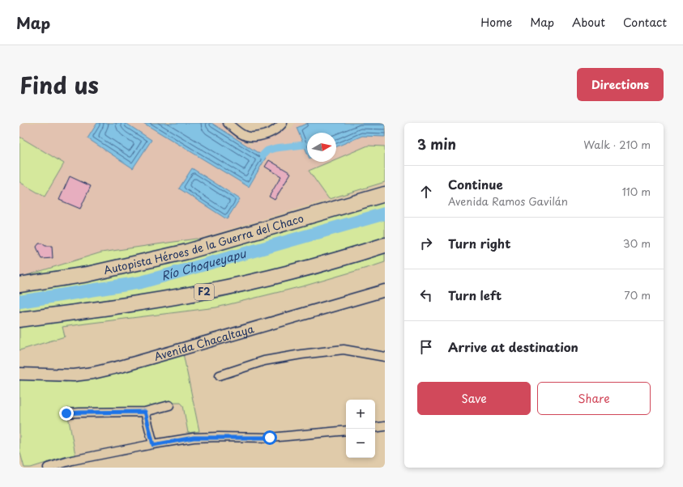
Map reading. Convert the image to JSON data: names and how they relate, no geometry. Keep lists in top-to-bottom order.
{
  "streets": {
    "highway": ["Autopista Héroes de la Guerra del Chaco", "F2"],
    "street": ["Avenida Chacaltaya"]
  },
  "water": ["Río Choqueyapu"],
  "north": "right",
  "page": {
    "header": "Map",
    "nav": [
      "Home",
      "Map",
      "About",
      "Contact"
    ],
    "title": "Find us",
    "buttons": [
      "Directions",
      ["Save", "Share"]
    ],
    "heading": ["3 min", "Walk · 210 m"],
    "list": [
      ["Continue", "Avenida Ramos Gavilán", "110 m"],
      ["Turn right", "30 m"],
      ["Turn left", "70 m"],
      "Arrive at destination"
    ],
    "map_buttons": ["+", "−"]
  }
}
